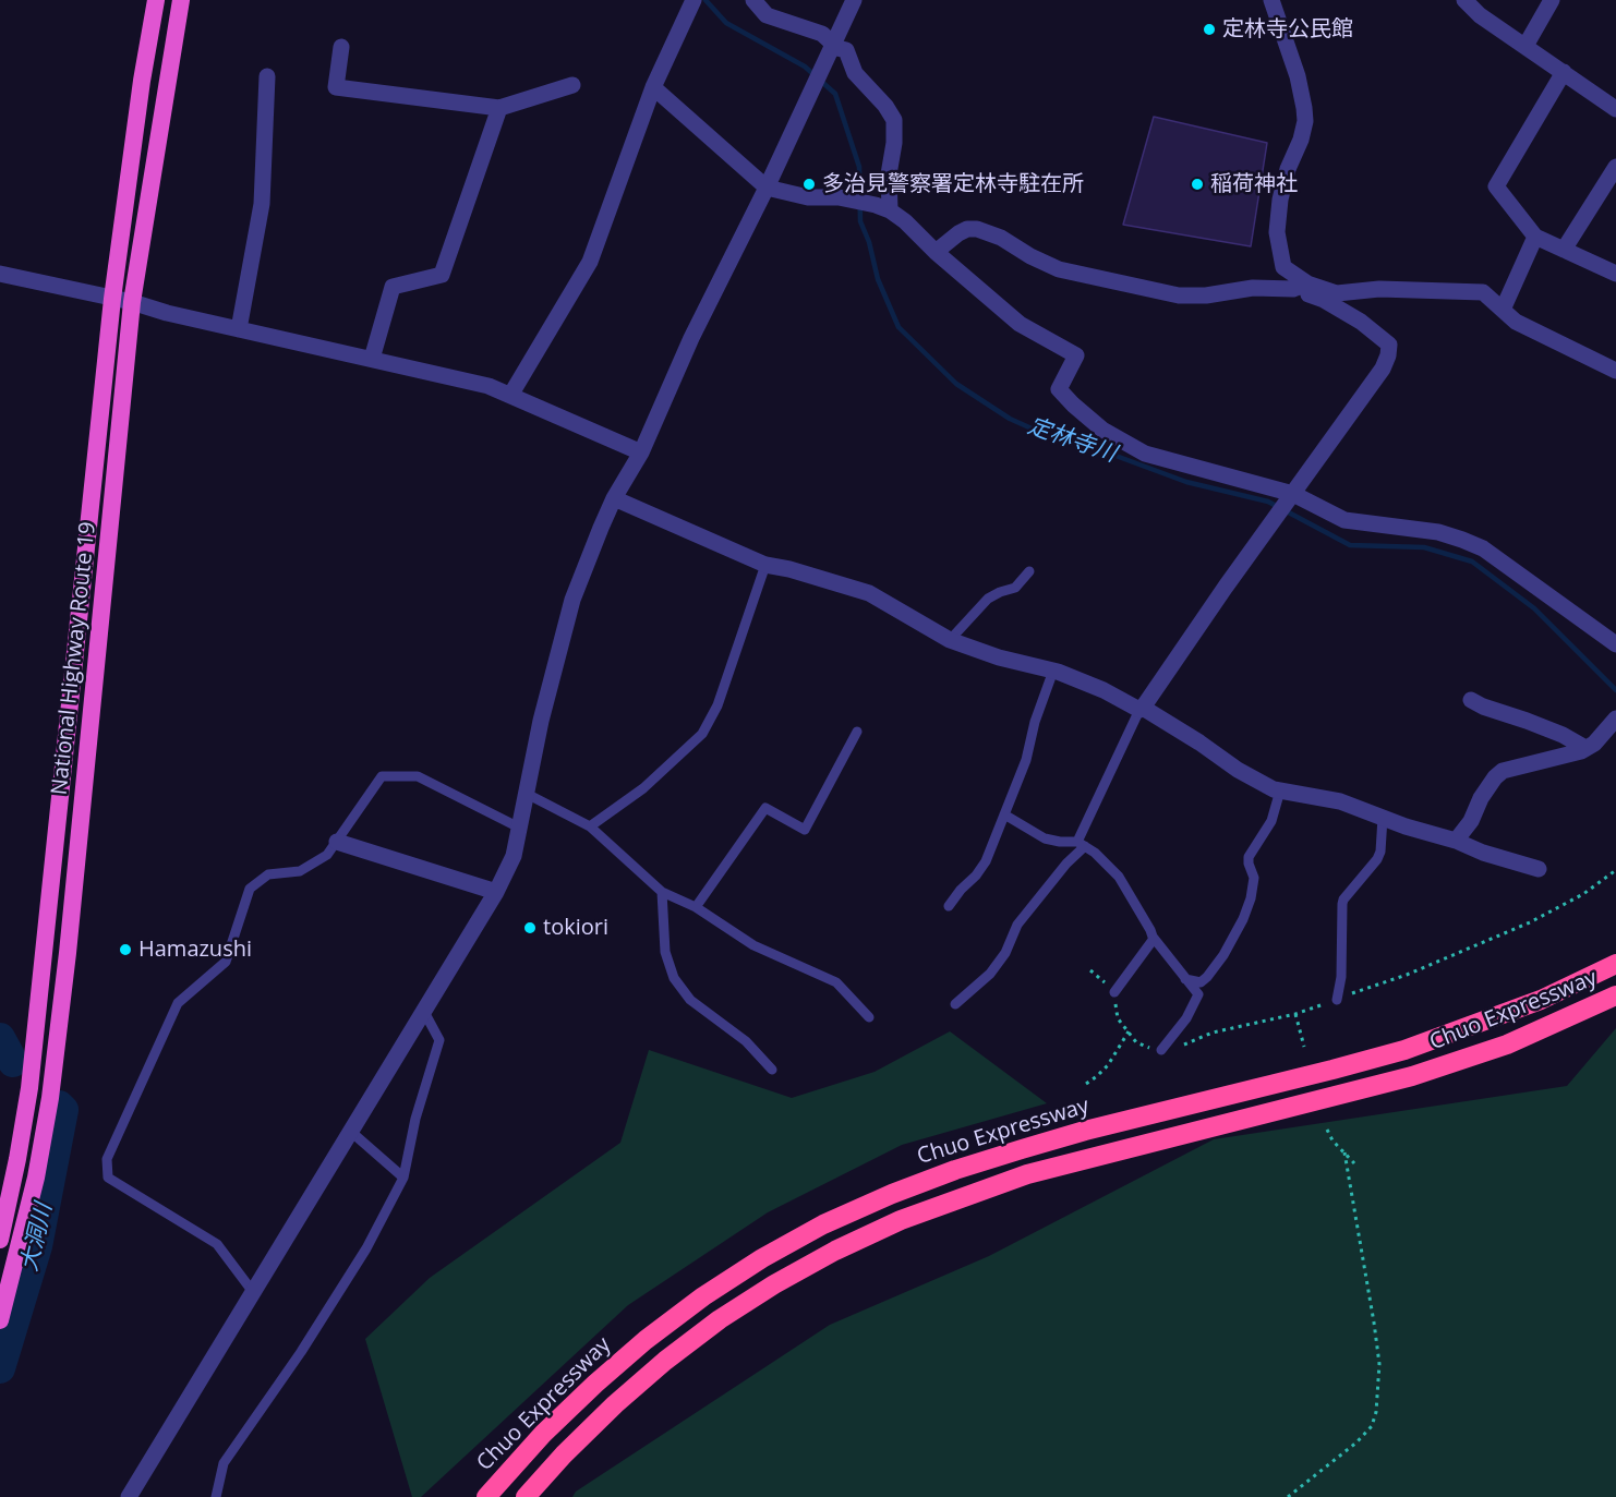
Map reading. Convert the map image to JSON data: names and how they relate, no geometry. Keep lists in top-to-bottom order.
{
  "streets": {
    "highway": ["National Highway Route 19", "Chuo Expressway"]
  },
  "water": ["定林寺川", "大洞川"],
  "places": [
    "定林寺公民館",
    "多治見警察署定林寺駐在所",
    "稲荷神社",
    "tokiori",
    "Hamazushi"
  ]
}
